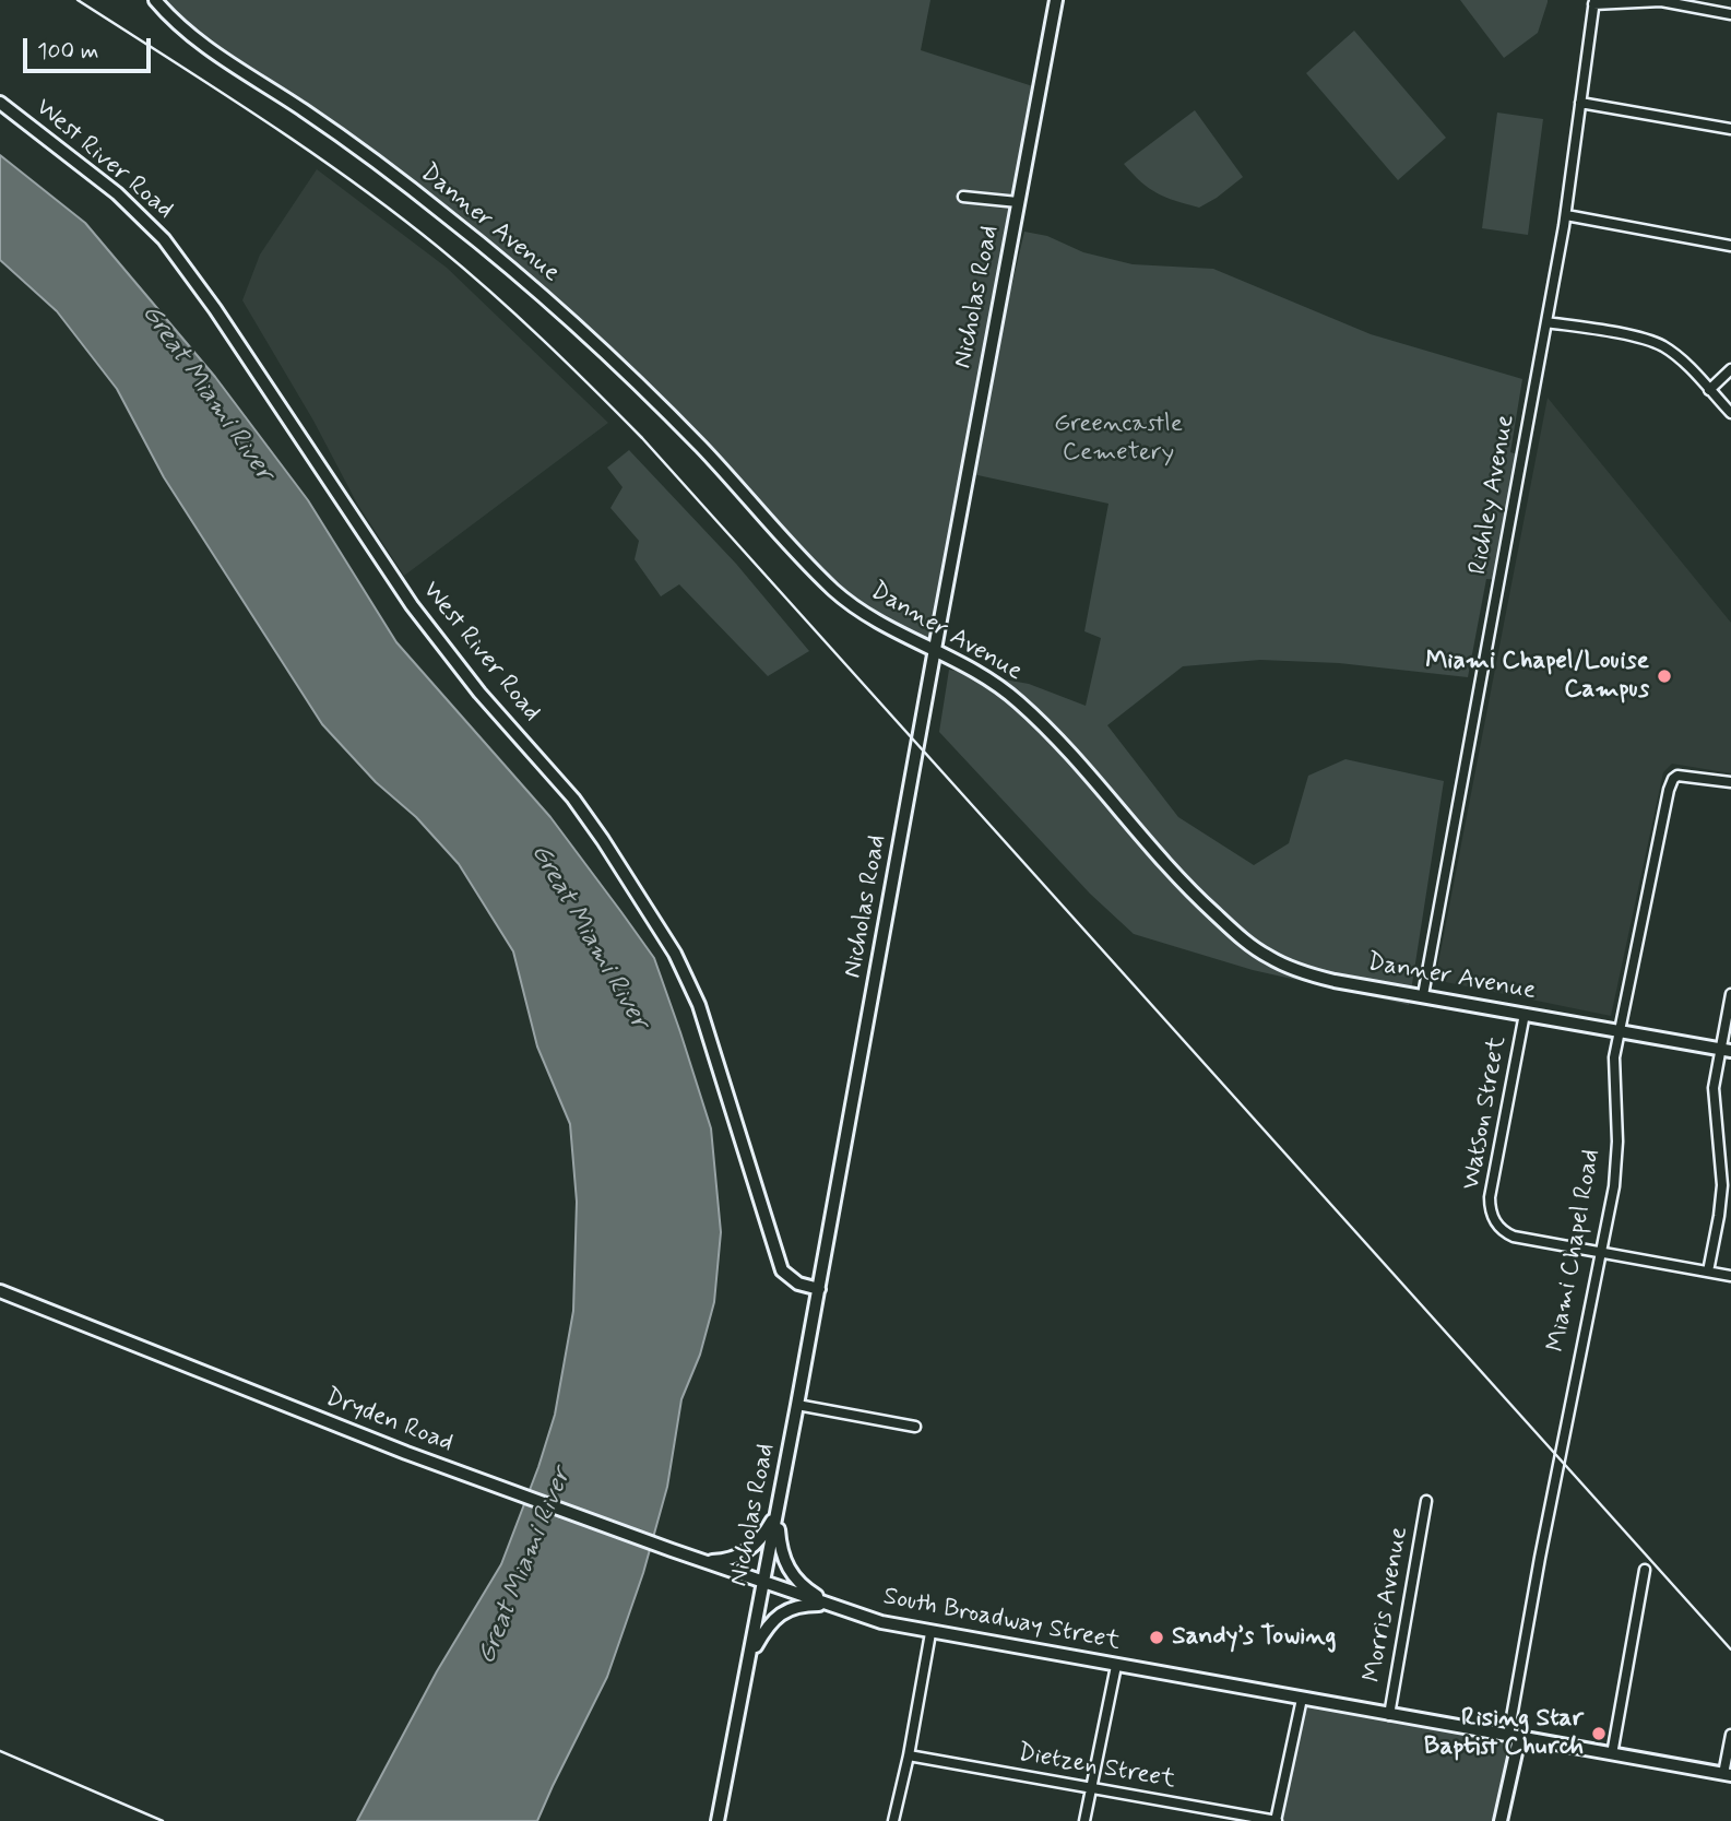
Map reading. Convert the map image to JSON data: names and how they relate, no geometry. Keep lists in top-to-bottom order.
{
  "streets": {
    "street": [
      "West River Road",
      "Danner Avenue",
      "Nicholas Road",
      "Richley Avenue",
      "Watson Street",
      "Miami Chapel Road",
      "Dryden Road",
      "Morris Avenue",
      "South Broadway Street",
      "Dietzen Street"
    ]
  },
  "crossings": [
    ["West River Road", "Nicholas Road"],
    ["Danner Avenue", "Nicholas Road"],
    ["Danner Avenue", "Richley Avenue"],
    ["Danner Avenue", "Watson Street"],
    ["Danner Avenue", "Miami Chapel Road"],
    ["Nicholas Road", "Dryden Road"],
    ["Nicholas Road", "South Broadway Street"],
    ["Watson Street", "Miami Chapel Road"],
    ["Miami Chapel Road", "South Broadway Street"],
    ["Dryden Road", "South Broadway Street"],
    ["Morris Avenue", "South Broadway Street"]
  ],
  "water": ["Great Miami River"],
  "parks": ["Greencastle Cemetery"],
  "places": ["Miami Chapel/Louise Campus", "Sandy’s Towing", "Rising Star Baptist Church"],
  "scale_bar": "100 m"
}
